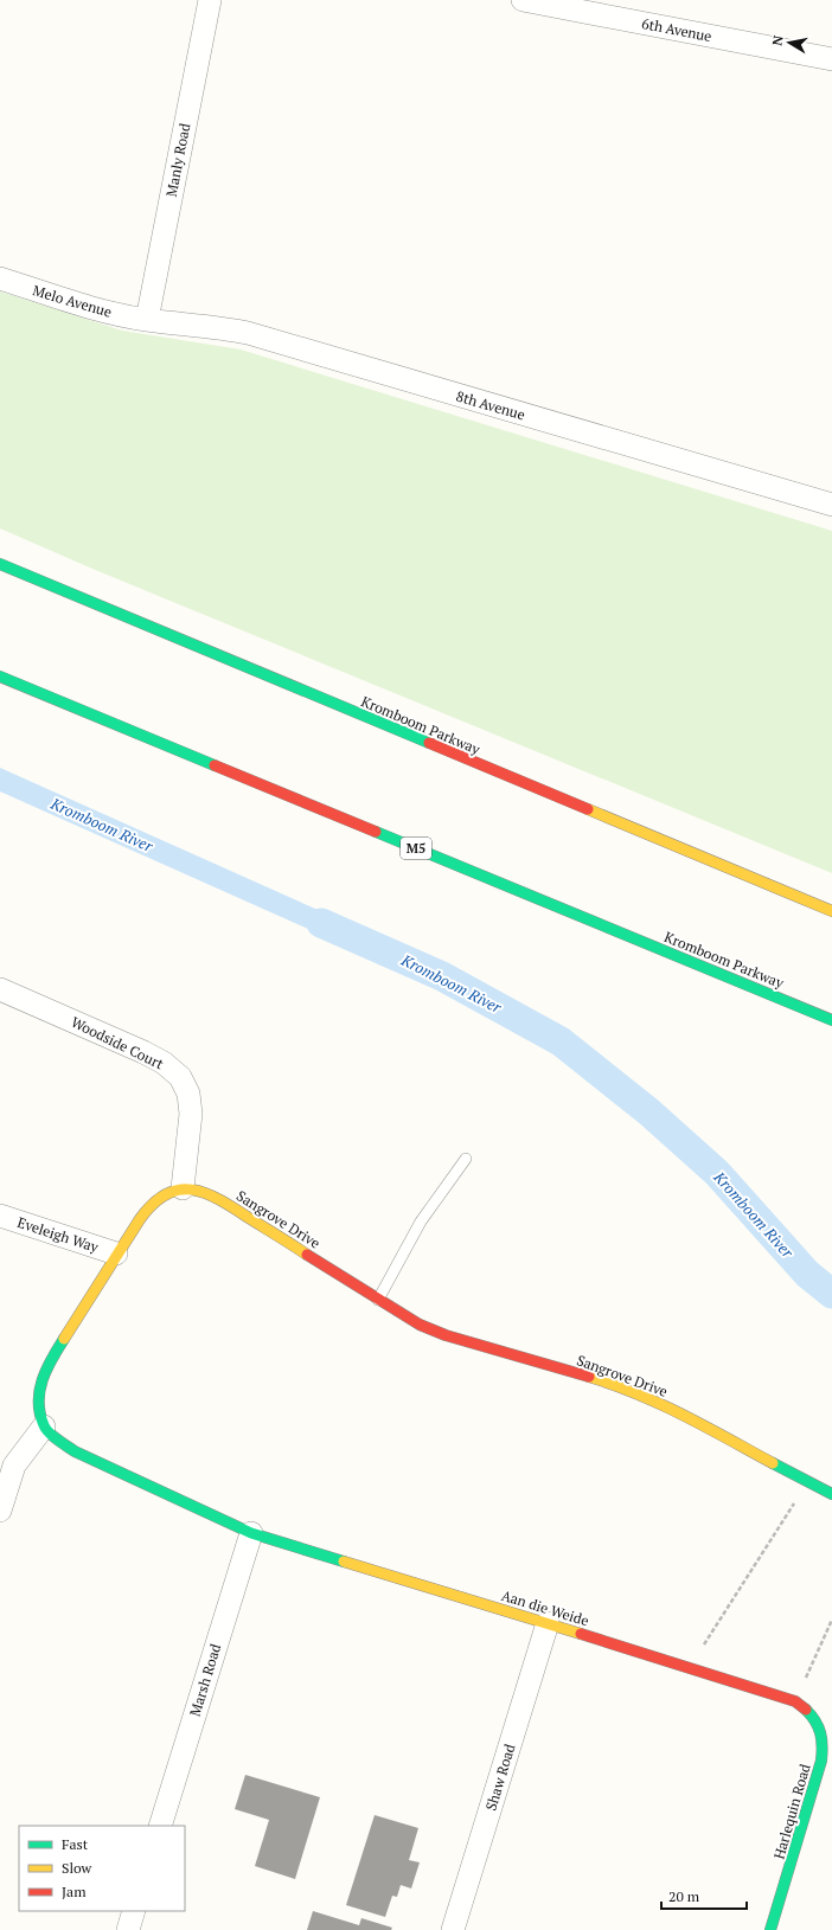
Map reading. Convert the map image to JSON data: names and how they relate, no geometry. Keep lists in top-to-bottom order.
{
  "streets": {
    "main road": [
      "Kromboom Parkway",
      "M5",
      "Sangrove Drive",
      "Aan die Weide",
      "Harlequin Road"
    ],
    "street": [
      "6th Avenue",
      "Manly Road",
      "Melo Avenue",
      "8th Avenue",
      "Woodside Court",
      "Eveleigh Way",
      "Marsh Road",
      "Shaw Road"
    ]
  },
  "crossings": [
    ["Manly Road", "Melo Avenue"],
    ["Manly Road", "8th Avenue"],
    ["Melo Avenue", "8th Avenue"],
    ["Woodside Court", "Sangrove Drive"],
    ["Aan die Weide", "Marsh Road"],
    ["Aan die Weide", "Shaw Road"],
    ["Aan die Weide", "Harlequin Road"]
  ],
  "water": ["Kromboom River"],
  "legend": ["Fast", "Slow", "Jam"],
  "scale_bar": "20 m",
  "north": "left"
}
